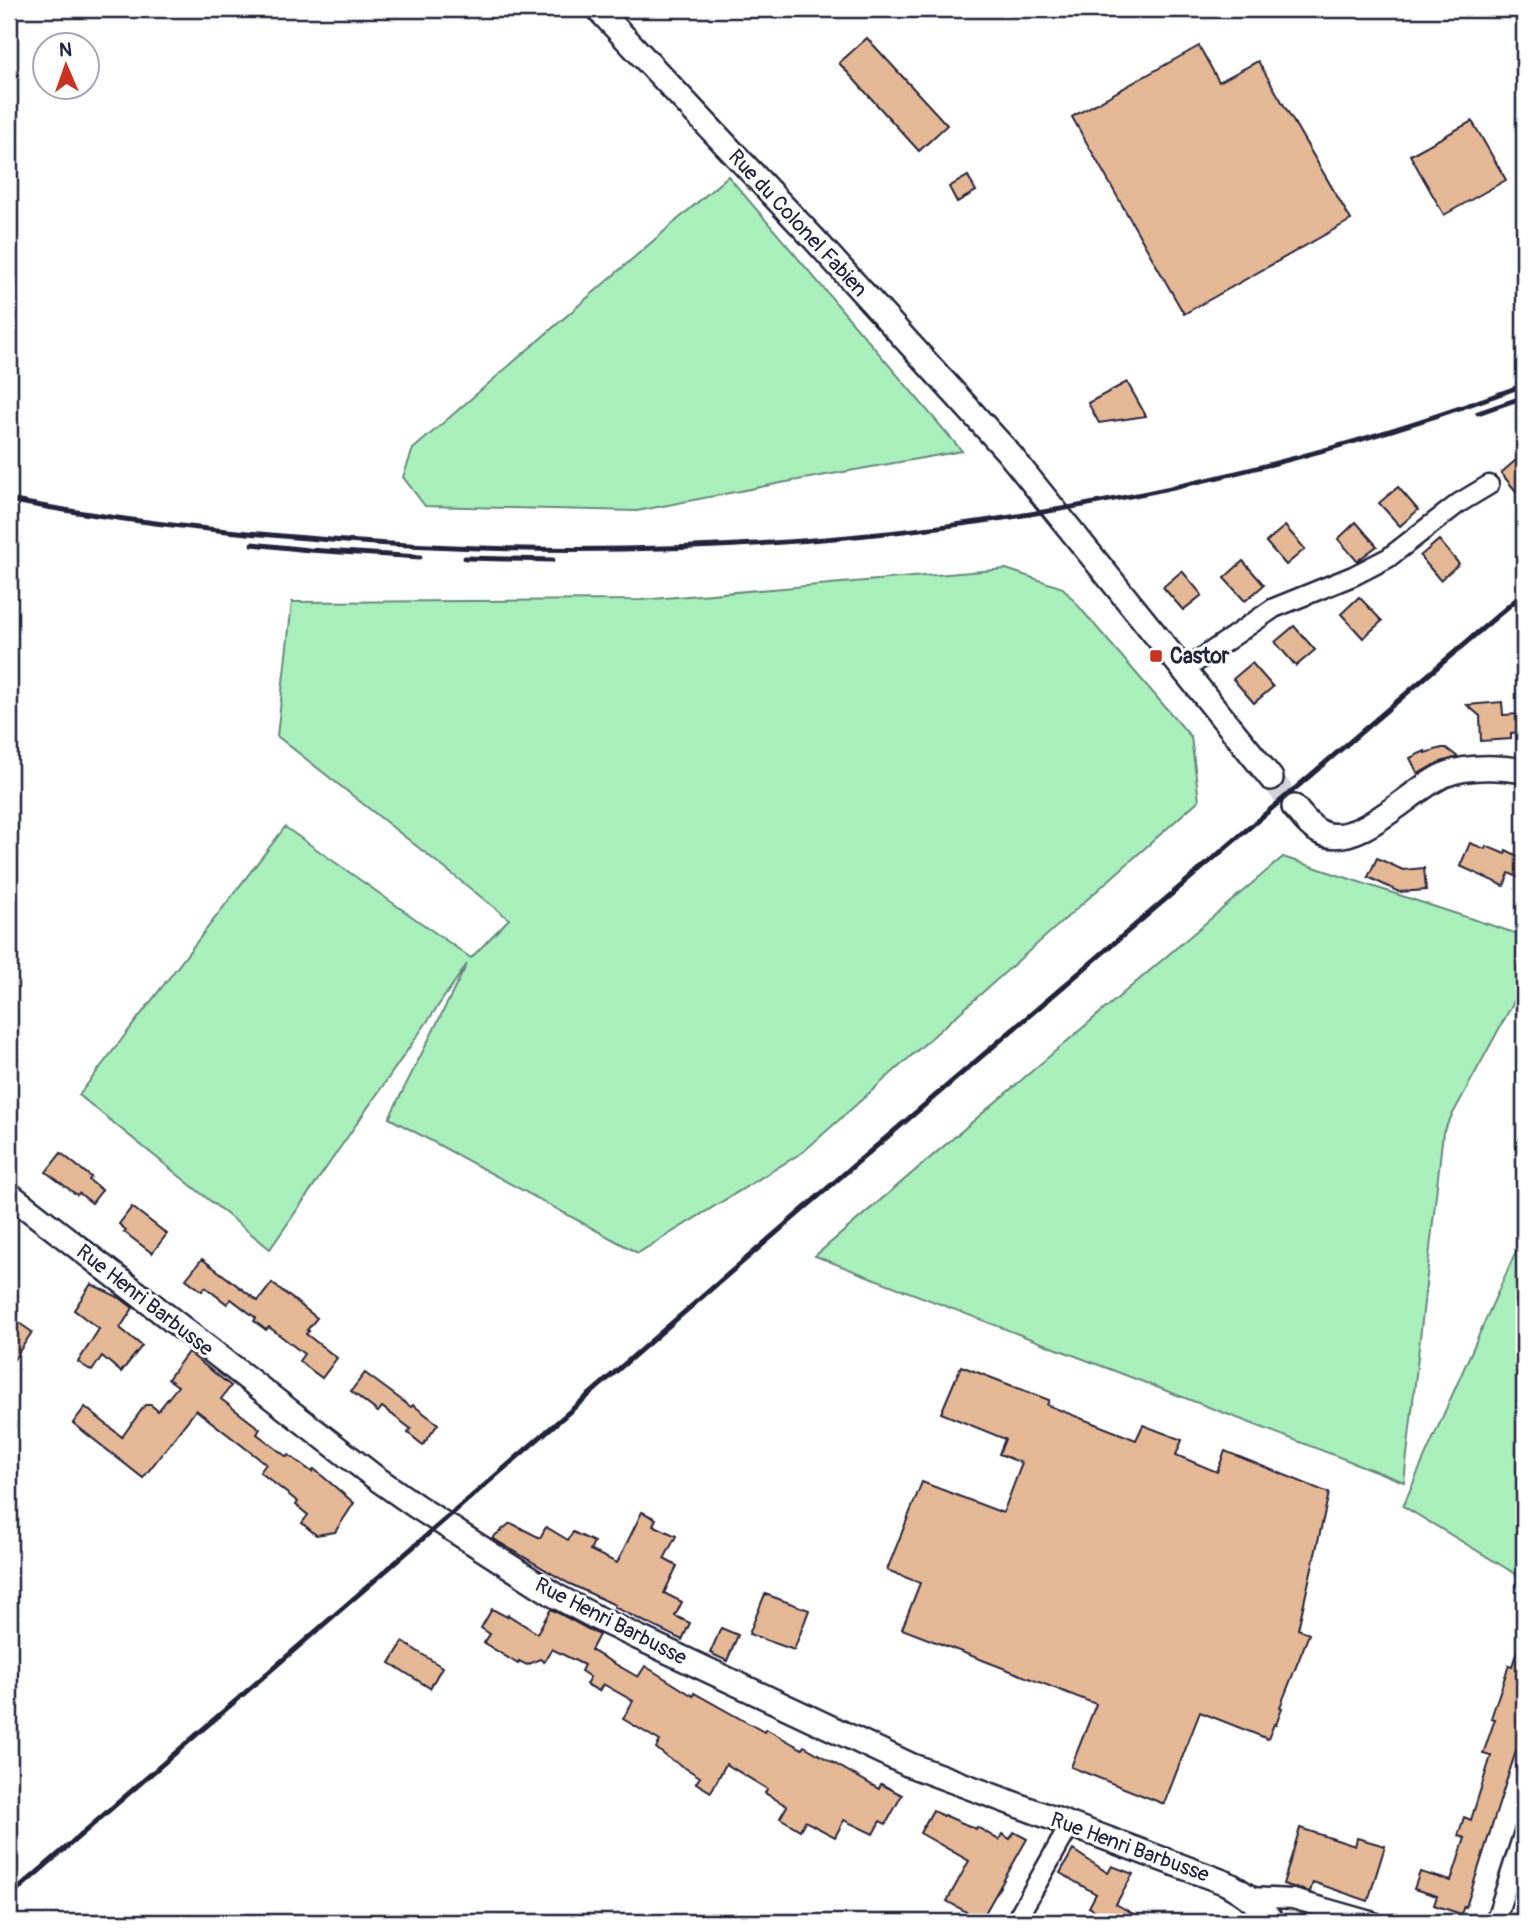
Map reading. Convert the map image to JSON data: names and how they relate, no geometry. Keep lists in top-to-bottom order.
{
  "streets": {
    "street": ["Rue du Colonel Fabien", "Rue Henri Barbusse"]
  },
  "places": {
    "transit": ["Castor"]
  },
  "north": "top"
}
